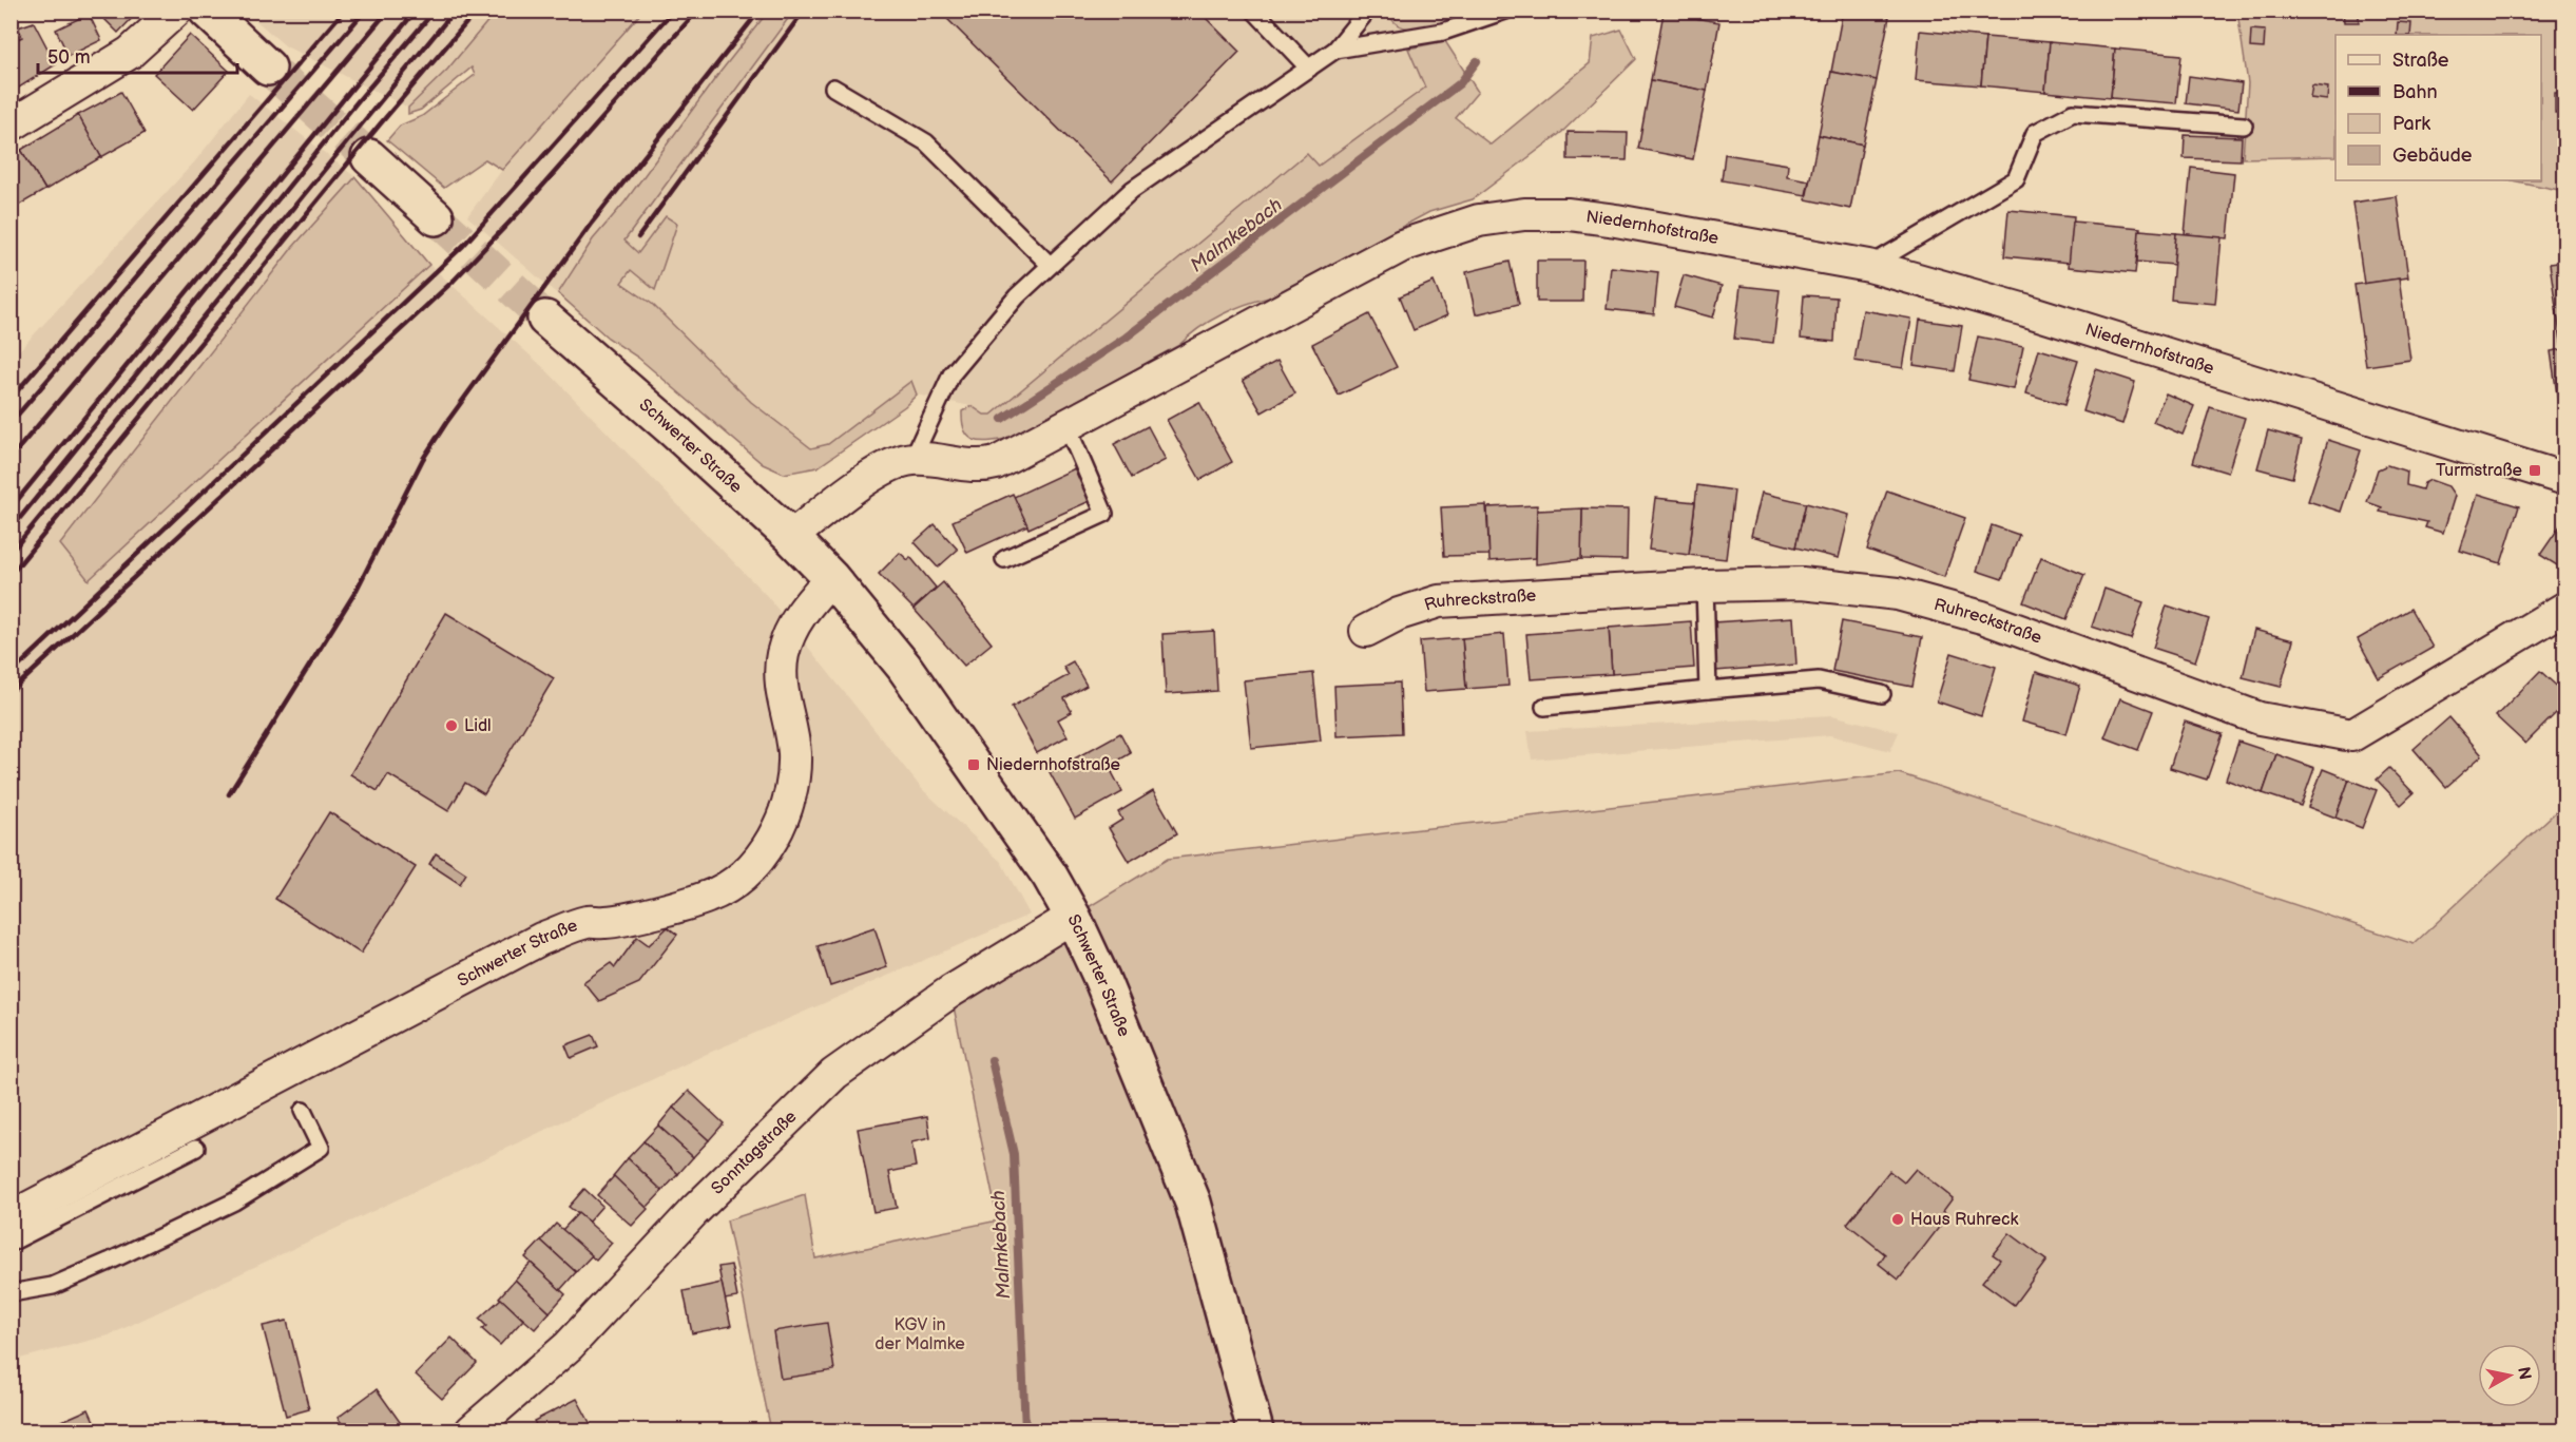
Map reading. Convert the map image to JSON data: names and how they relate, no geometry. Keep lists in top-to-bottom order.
{
  "streets": {
    "main road": ["Schwerter Straße"],
    "street": ["Niedernhofstraße", "Ruhreckstraße", "Sonntagstraße"]
  },
  "crossings": [
    ["Niedernhofstraße", "Schwerter Straße"],
    ["Schwerter Straße", "Sonntagstraße"]
  ],
  "water": ["Malmkebach"],
  "parks": ["KGV in der Malmke"],
  "places": {
    "transit": ["Turmstraße", "Niedernhofstraße"],
    "other": ["Lidl", "Haus Ruhreck"]
  },
  "legend": [
    "Straße",
    "Bahn",
    "Park",
    "Gebäude"
  ],
  "scale_bar": "50 m",
  "north": "right"
}
